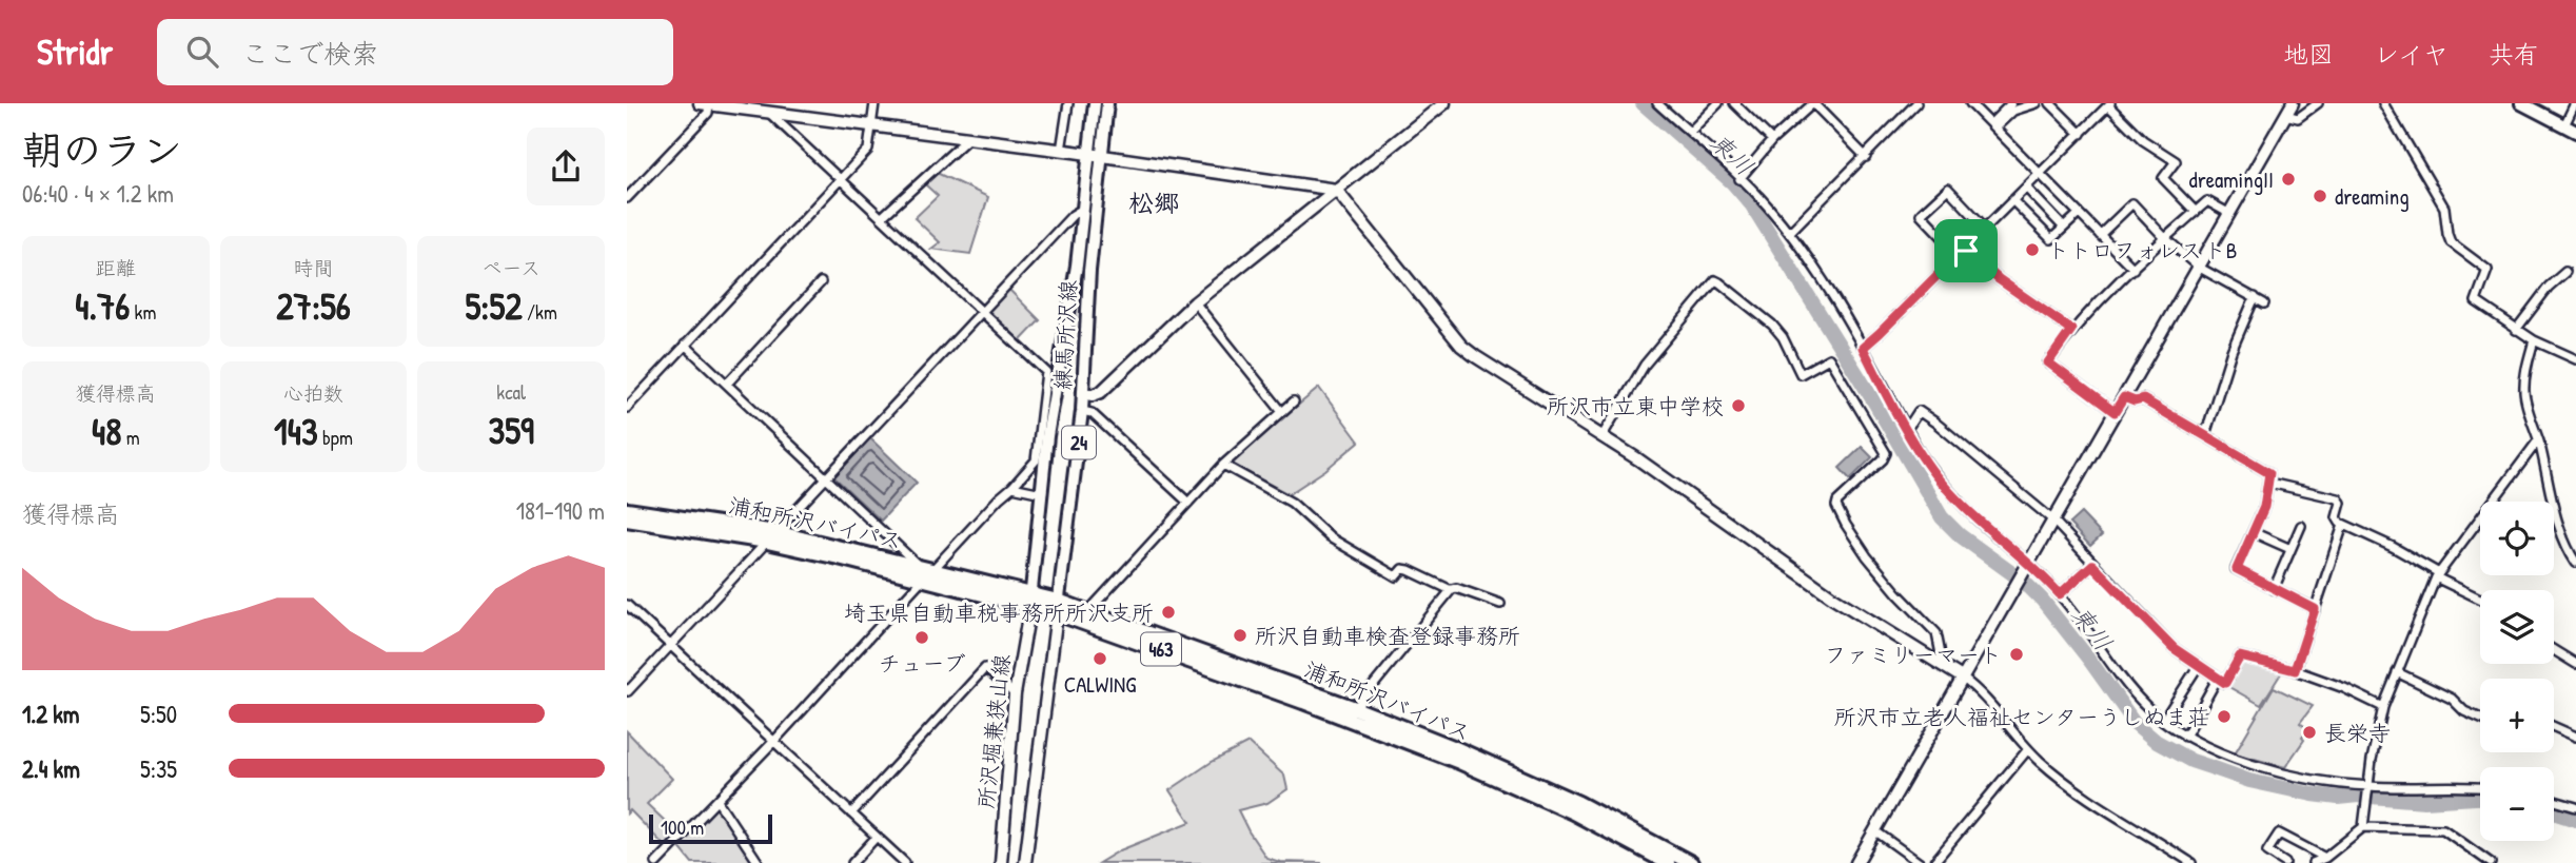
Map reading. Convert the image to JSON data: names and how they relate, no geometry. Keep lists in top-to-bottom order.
{
  "streets": {
    "highway": ["浦和所沢バイパス", "463"],
    "main road": ["練馬所沢線", "24"],
    "street": ["所沢堀兼狭山線"]
  },
  "crossings": [
    ["練馬所沢線", "浦和所沢バイパス"],
    ["練馬所沢線", "所沢堀兼狭山線"],
    ["浦和所沢バイパス", "所沢堀兼狭山線"]
  ],
  "districts": ["松郷"],
  "water": ["東川"],
  "places": [
    "dreamingII",
    "dreaming",
    "トトロフォレストB",
    "所沢市立東中学校",
    "埼玉県自動車税事務所所沢支所",
    "所沢自動車検査登録事務所",
    "チューブ",
    "ファミリーマート",
    "CALWING",
    "所沢市立老人福祉センターうしぬま荘",
    "長栄寺"
  ],
  "scale_bar": "100 m",
  "page": {
    "header": "Stridr",
    "search": "ここで検索",
    "nav": ["地図", "レイヤ", "共有"],
    "heading": ["朝のラン", "06:40 · 4 × 1.2 km"],
    "stats": [
      ["距離", "4.76 km"],
      ["時間", "27:56"],
      ["ペース", "5:52 /km"],
      ["獲得標高", "48 m"],
      ["心拍数", "143 bpm"],
      ["kcal", "359"]
    ],
    "chart": ["獲得標高", "181–190 m"],
    "map_buttons": ["+", "−"],
    "list": [
      {
        "name": "1.2 km",
        "note": "5:50"
      },
      {
        "name": "2.4 km",
        "note": "5:35"
      }
    ],
    "scale": "100 m"
  }
}
